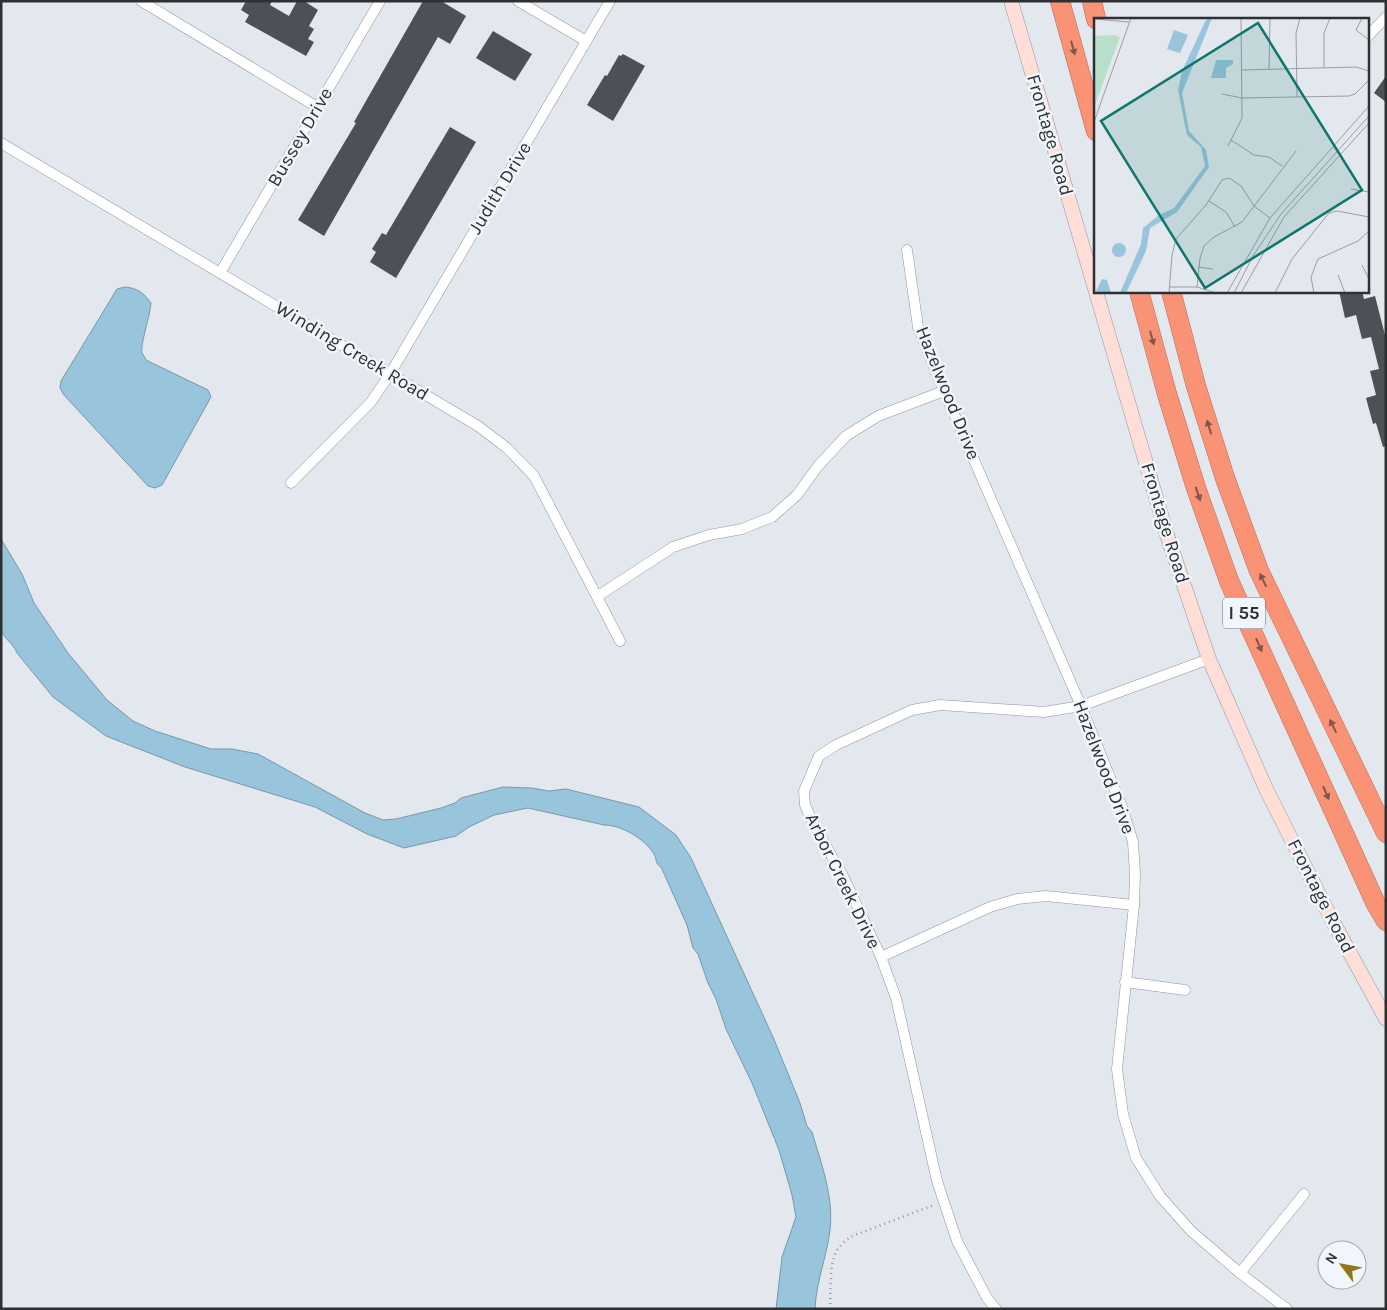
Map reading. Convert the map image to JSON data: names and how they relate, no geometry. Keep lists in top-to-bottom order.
{
  "streets": {
    "highway": ["I 55"],
    "street": [
      "Frontage Road",
      "Bussey Drive",
      "Judith Drive",
      "Winding Creek Road",
      "Hazelwood Drive",
      "Arbor Creek Drive"
    ]
  },
  "crossings": [
    ["Frontage Road", "Arbor Creek Drive"],
    ["Bussey Drive", "Winding Creek Road"],
    ["Judith Drive", "Winding Creek Road"],
    ["Hazelwood Drive", "Arbor Creek Drive"]
  ],
  "north": "top left"
}
